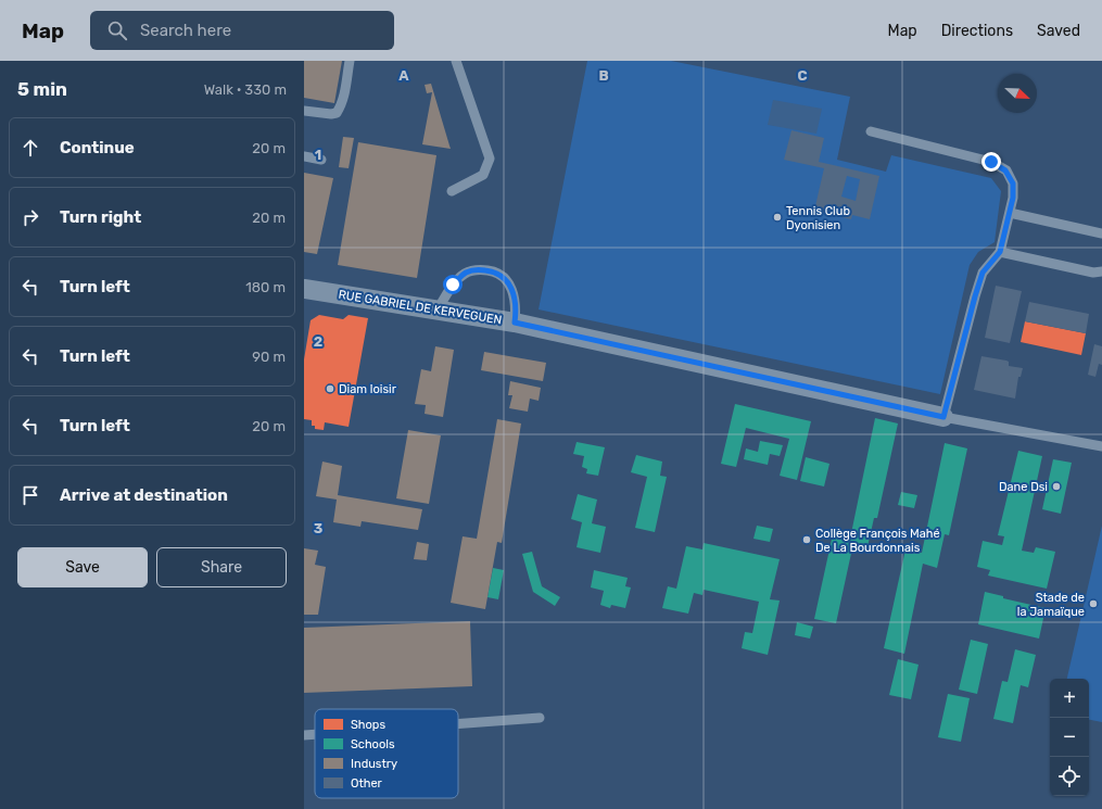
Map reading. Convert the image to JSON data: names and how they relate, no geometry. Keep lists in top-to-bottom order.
{
  "streets": {
    "street": ["RUE GABRIEL DE KERVEGUEN"]
  },
  "places": [
    "Tennis Club Dyonisien",
    "Diam loisir",
    "Dane Dsi",
    "Collège François Mahé De La Bourdonnais",
    "Stade de la Jamaïque"
  ],
  "legend": [
    "Shops",
    "Schools",
    "Industry",
    "Other"
  ],
  "north": "bottom right",
  "page": {
    "header": "Map",
    "search": "Search here",
    "nav": ["Map", "Directions", "Saved"],
    "heading": ["5 min", "Walk · 330 m"],
    "list": [
      ["Continue", "20 m"],
      ["Turn right", "20 m"],
      ["Turn left", "180 m"],
      ["Turn left", "90 m"],
      ["Turn left", "20 m"],
      "Arrive at destination"
    ],
    "buttons": ["Save", "Share"],
    "map_buttons": ["+", "−"]
  },
  "grid": {
    "columns": ["A", "B", "C"],
    "rows": ["1", "2", "3"]
  }
}
